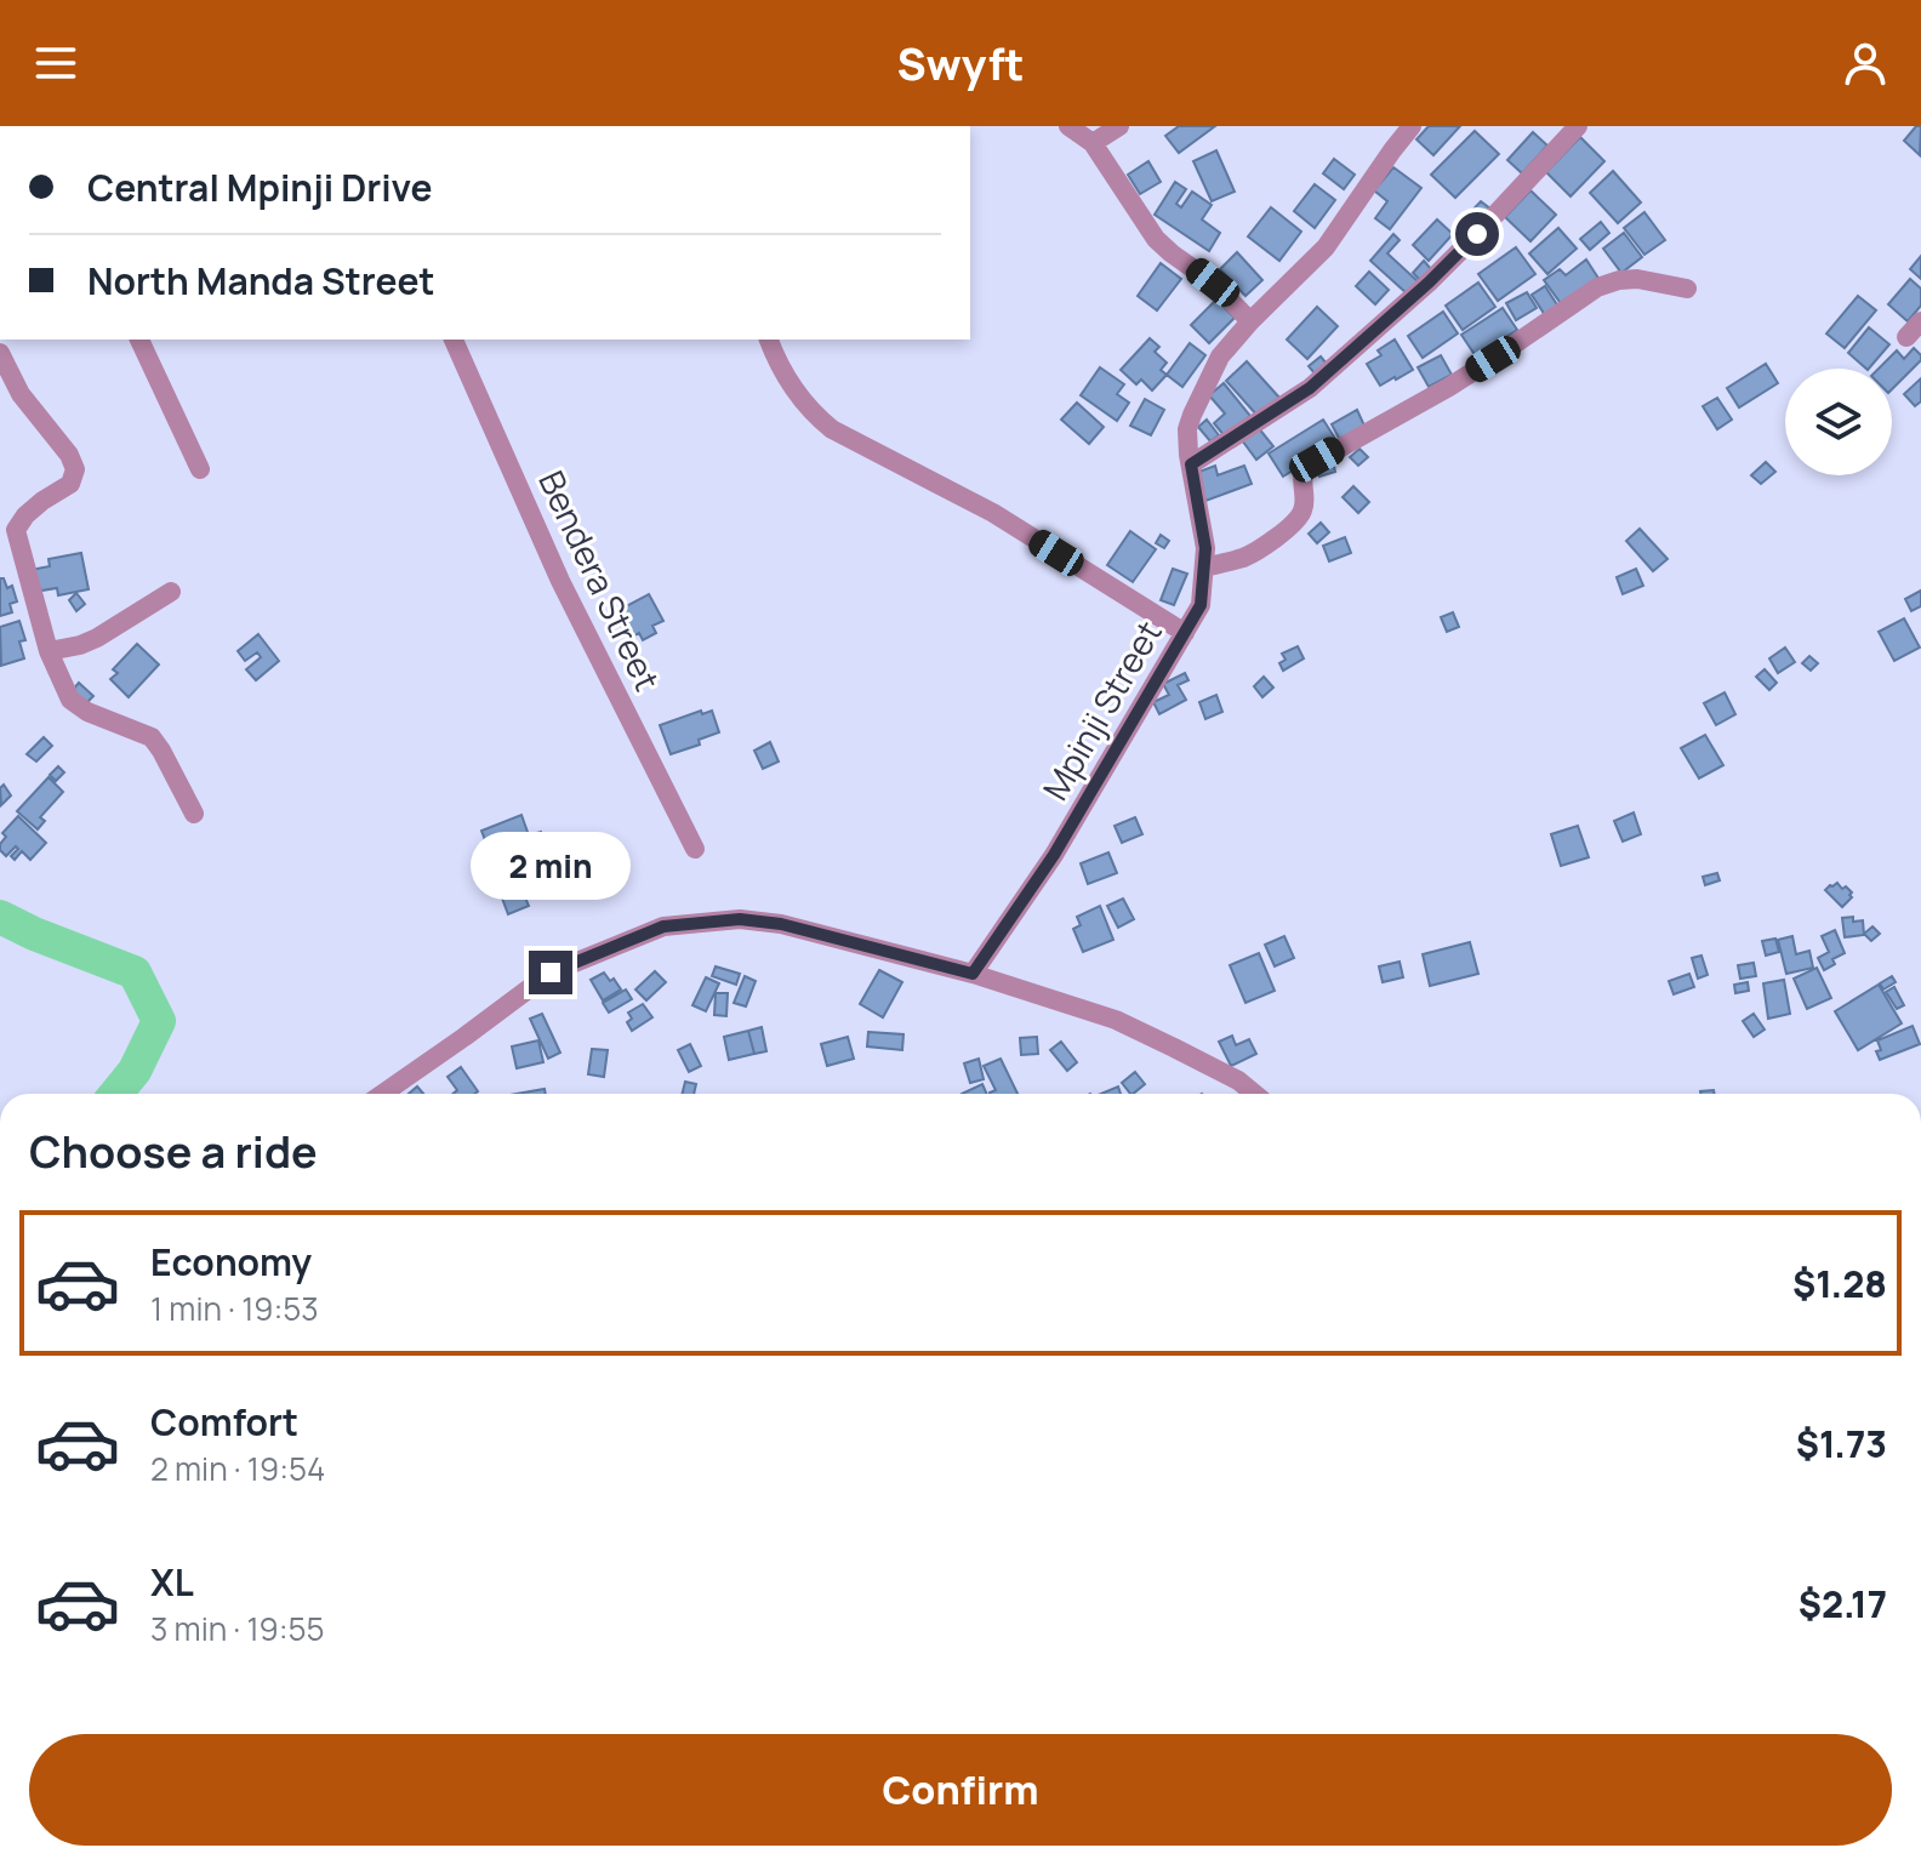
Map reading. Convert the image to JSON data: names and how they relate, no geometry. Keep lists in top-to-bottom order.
{
  "streets": {
    "street": ["Bendera Street", "Mpinji Street"]
  },
  "page": {
    "header": "Swyft",
    "banner": ["Central Mpinji Drive", "North Manda Street"],
    "bubble": "2 min",
    "heading": "Choose a ride",
    "list": [
      {
        "name": "Economy",
        "note": "1 min · 19:53",
        "value": "$1.28"
      },
      {
        "name": "Comfort",
        "note": "2 min · 19:54",
        "value": "$1.73"
      },
      {
        "name": "XL",
        "note": "3 min · 19:55",
        "value": "$2.17"
      }
    ],
    "buttons": "Confirm"
  }
}
